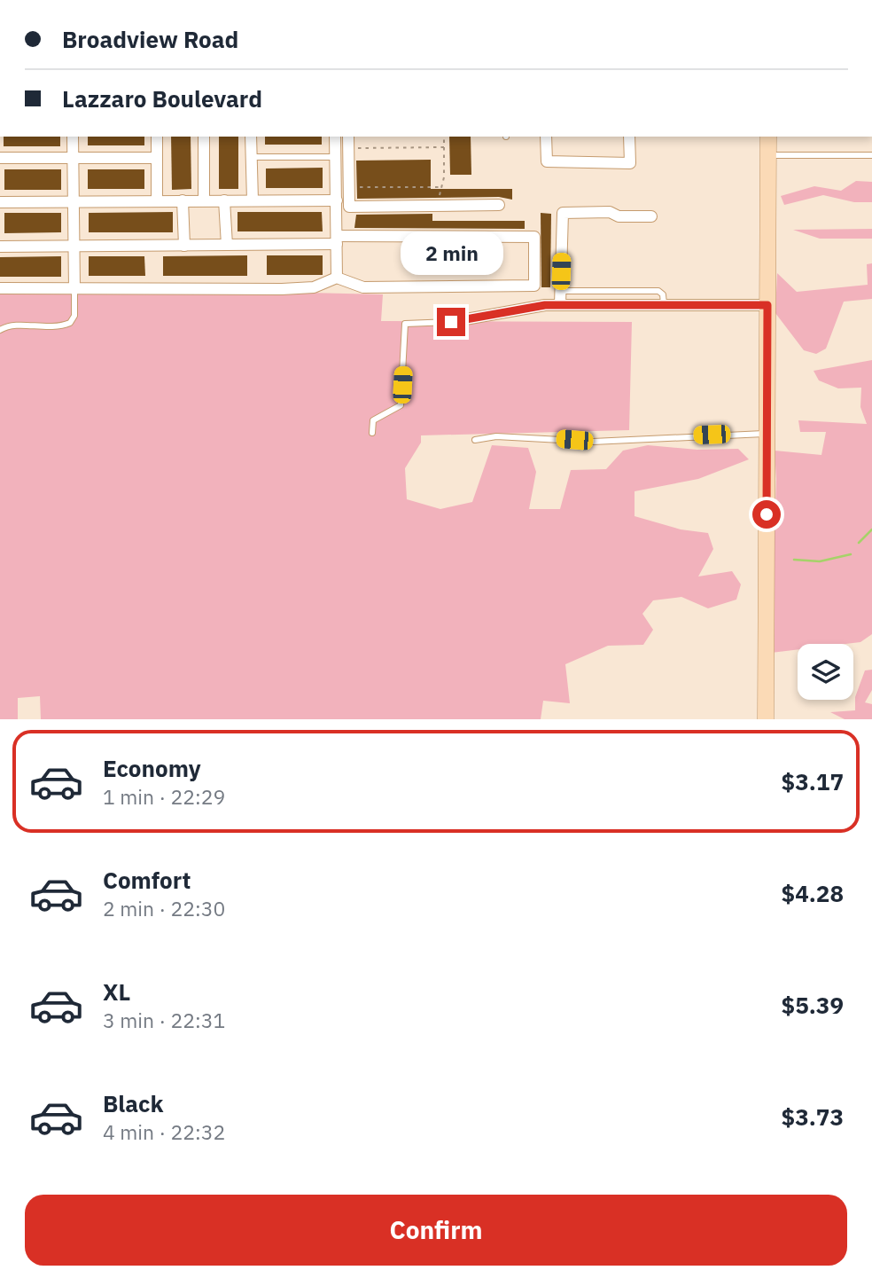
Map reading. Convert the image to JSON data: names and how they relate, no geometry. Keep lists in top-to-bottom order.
{
  "page": {
    "banner": ["Broadview Road", "Lazzaro Boulevard"],
    "bubble": "2 min",
    "list": [
      {
        "name": "Economy",
        "note": "1 min · 22:29",
        "value": "$3.17"
      },
      {
        "name": "Comfort",
        "note": "2 min · 22:30",
        "value": "$4.28"
      },
      {
        "name": "XL",
        "note": "3 min · 22:31",
        "value": "$5.39"
      },
      {
        "name": "Black",
        "note": "4 min · 22:32",
        "value": "$3.73"
      }
    ],
    "buttons": "Confirm"
  }
}
